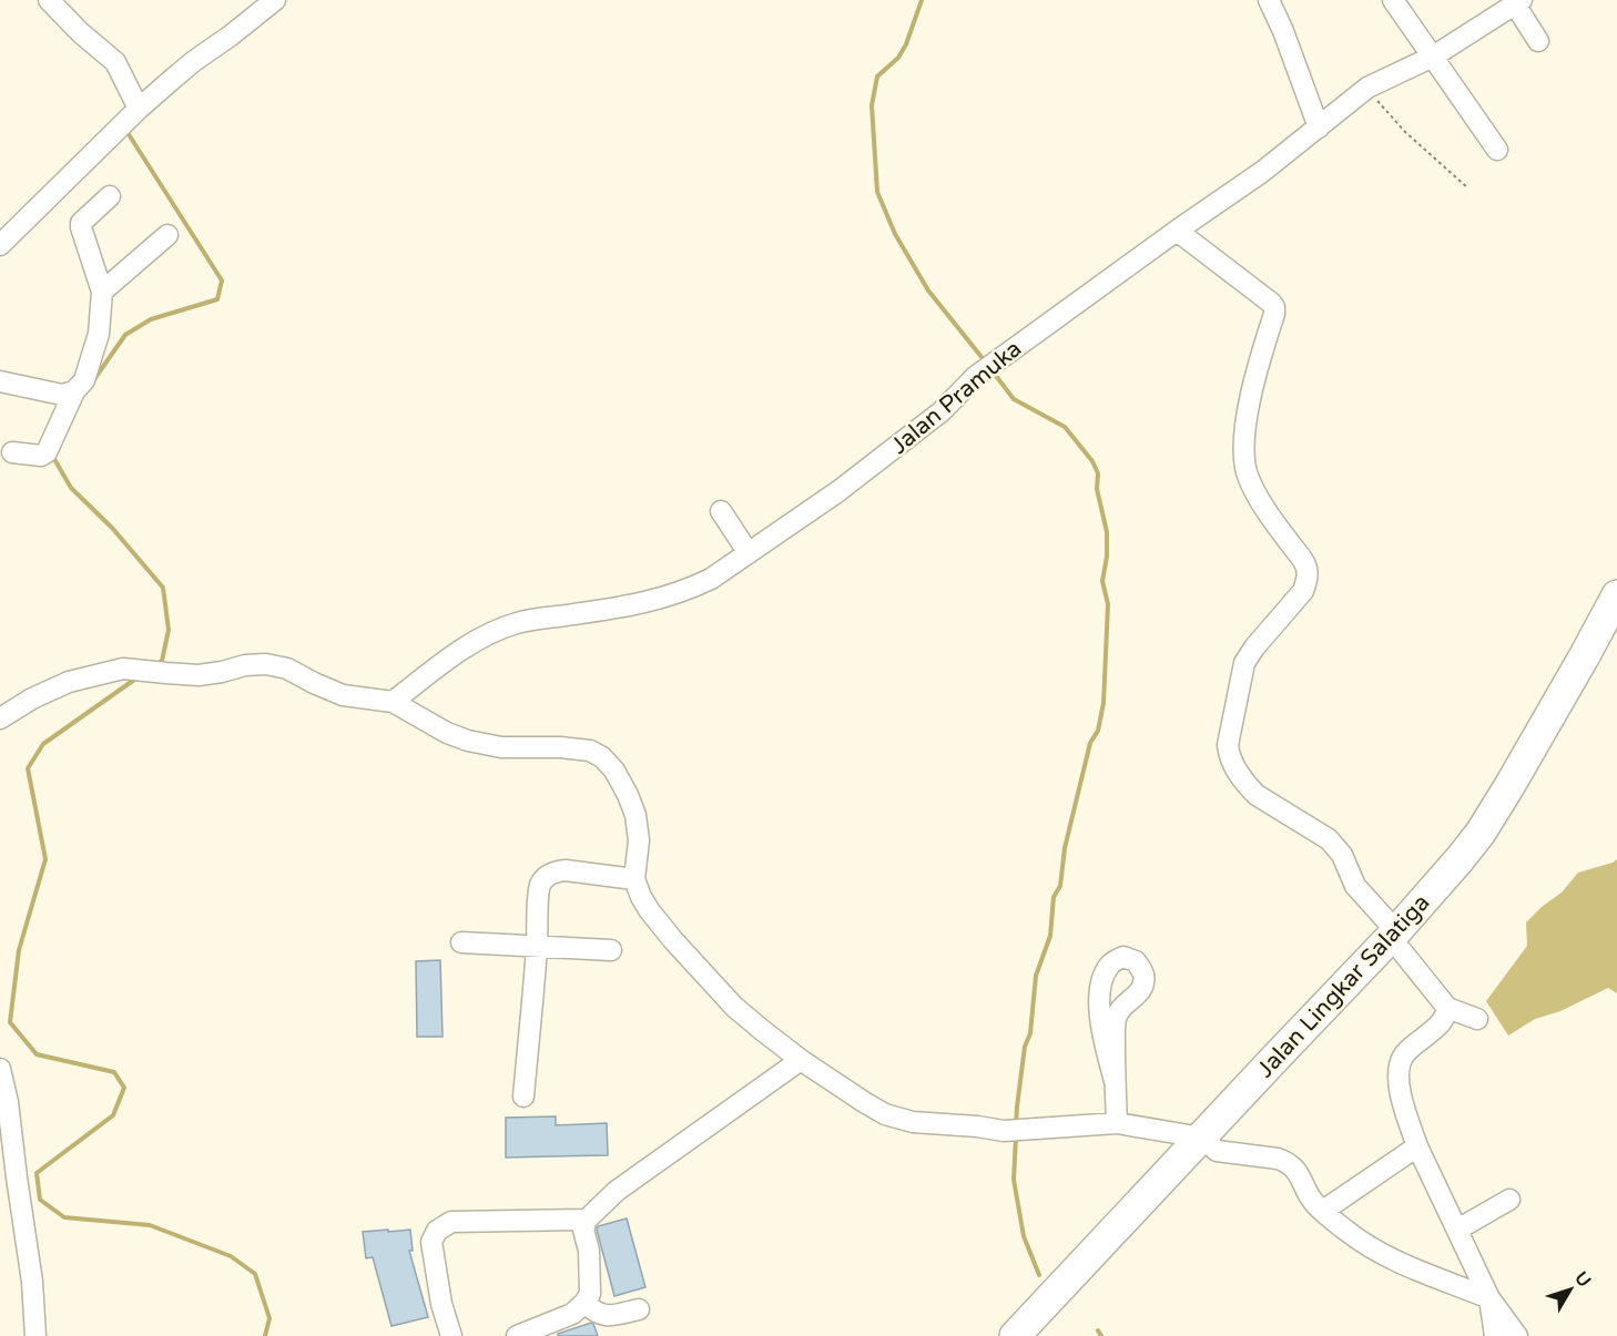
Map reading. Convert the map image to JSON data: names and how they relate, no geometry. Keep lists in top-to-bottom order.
{
  "streets": {
    "highway": ["Jalan Lingkar Salatiga"],
    "street": ["Jalan Pramuka"]
  },
  "north": "top right"
}
